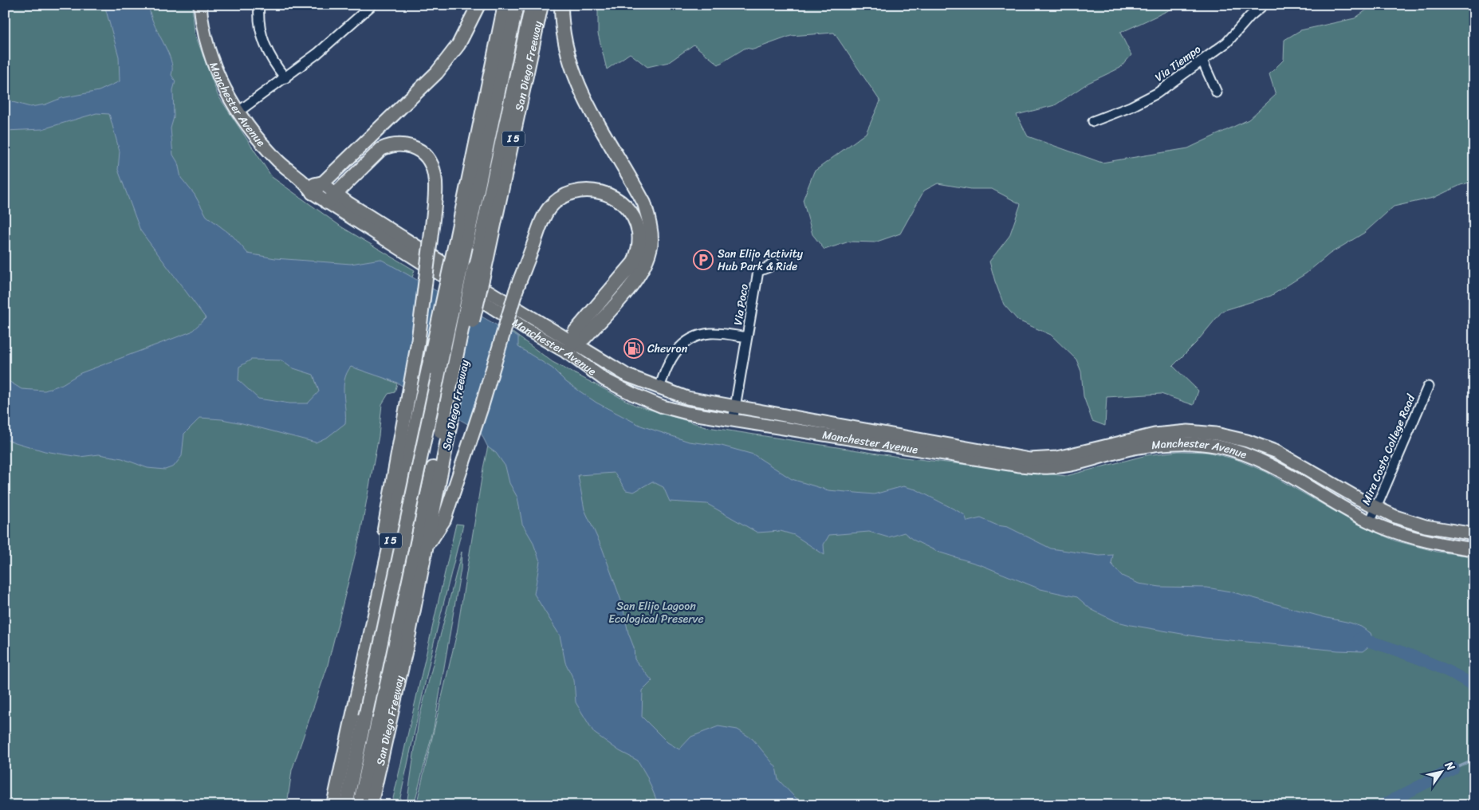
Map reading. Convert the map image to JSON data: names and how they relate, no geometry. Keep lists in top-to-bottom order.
{
  "streets": {
    "highway": ["San Diego Freeway", "I 5"],
    "main road": ["Manchester Avenue"],
    "street": ["Via Tiempo", "Via Poco", "Mira Costa College Road"]
  },
  "crossings": [
    ["Manchester Avenue", "Via Poco"],
    ["Manchester Avenue", "Mira Costa College Road"]
  ],
  "parks": ["San Elijo Lagoon Ecological Preserve"],
  "places": {
    "parking": ["San Elijo Activity Hub Park & Ride"],
    "fuel station": ["Chevron"]
  },
  "north": "top right"
}
